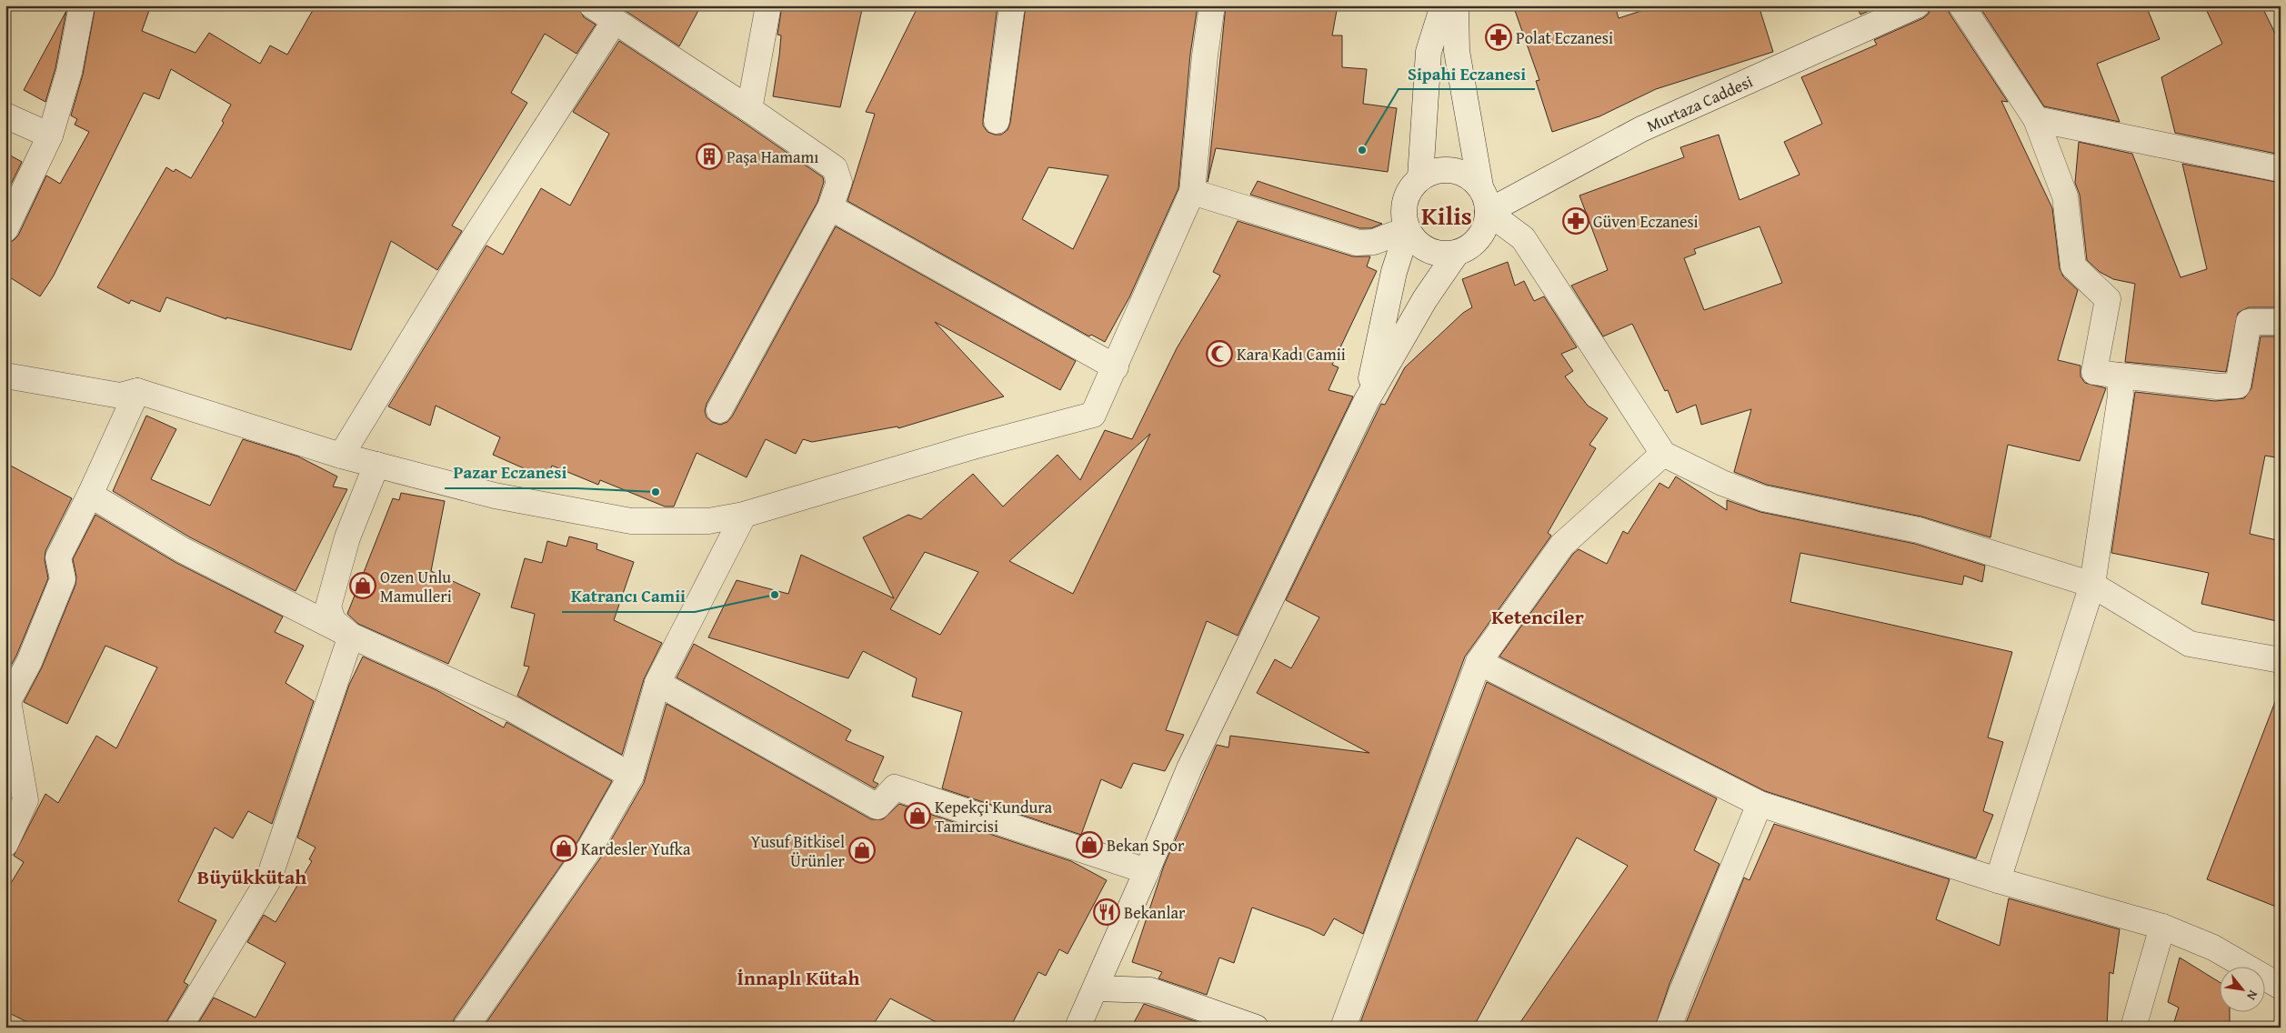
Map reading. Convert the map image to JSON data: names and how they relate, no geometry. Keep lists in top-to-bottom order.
{
  "streets": {
    "street": ["Murtaza Caddesi"]
  },
  "districts": [
    "Kilis",
    "Ketenciler",
    "Büyükkütah",
    "İnnaplı Kütah"
  ],
  "places": {
    "pharmacy": ["Polat Eczanesi", "Güven Eczanesi"],
    "other": ["Sipahi Eczanesi", "Pazar Eczanesi", "Katrancı Camii"],
    "building": ["Paşa Hamamı"],
    "mosque": ["Kara Kadı Camii"],
    "shop": [
      "Ozen Unlu Mamulleri",
      "Kepekçi Kundura Tamircisi",
      "Bekan Spor",
      "Kardesler Yufka",
      "Yusuf Bitkisel Ürünler"
    ],
    "restaurant": ["Bekanlar"]
  },
  "north": "bottom right"
}
